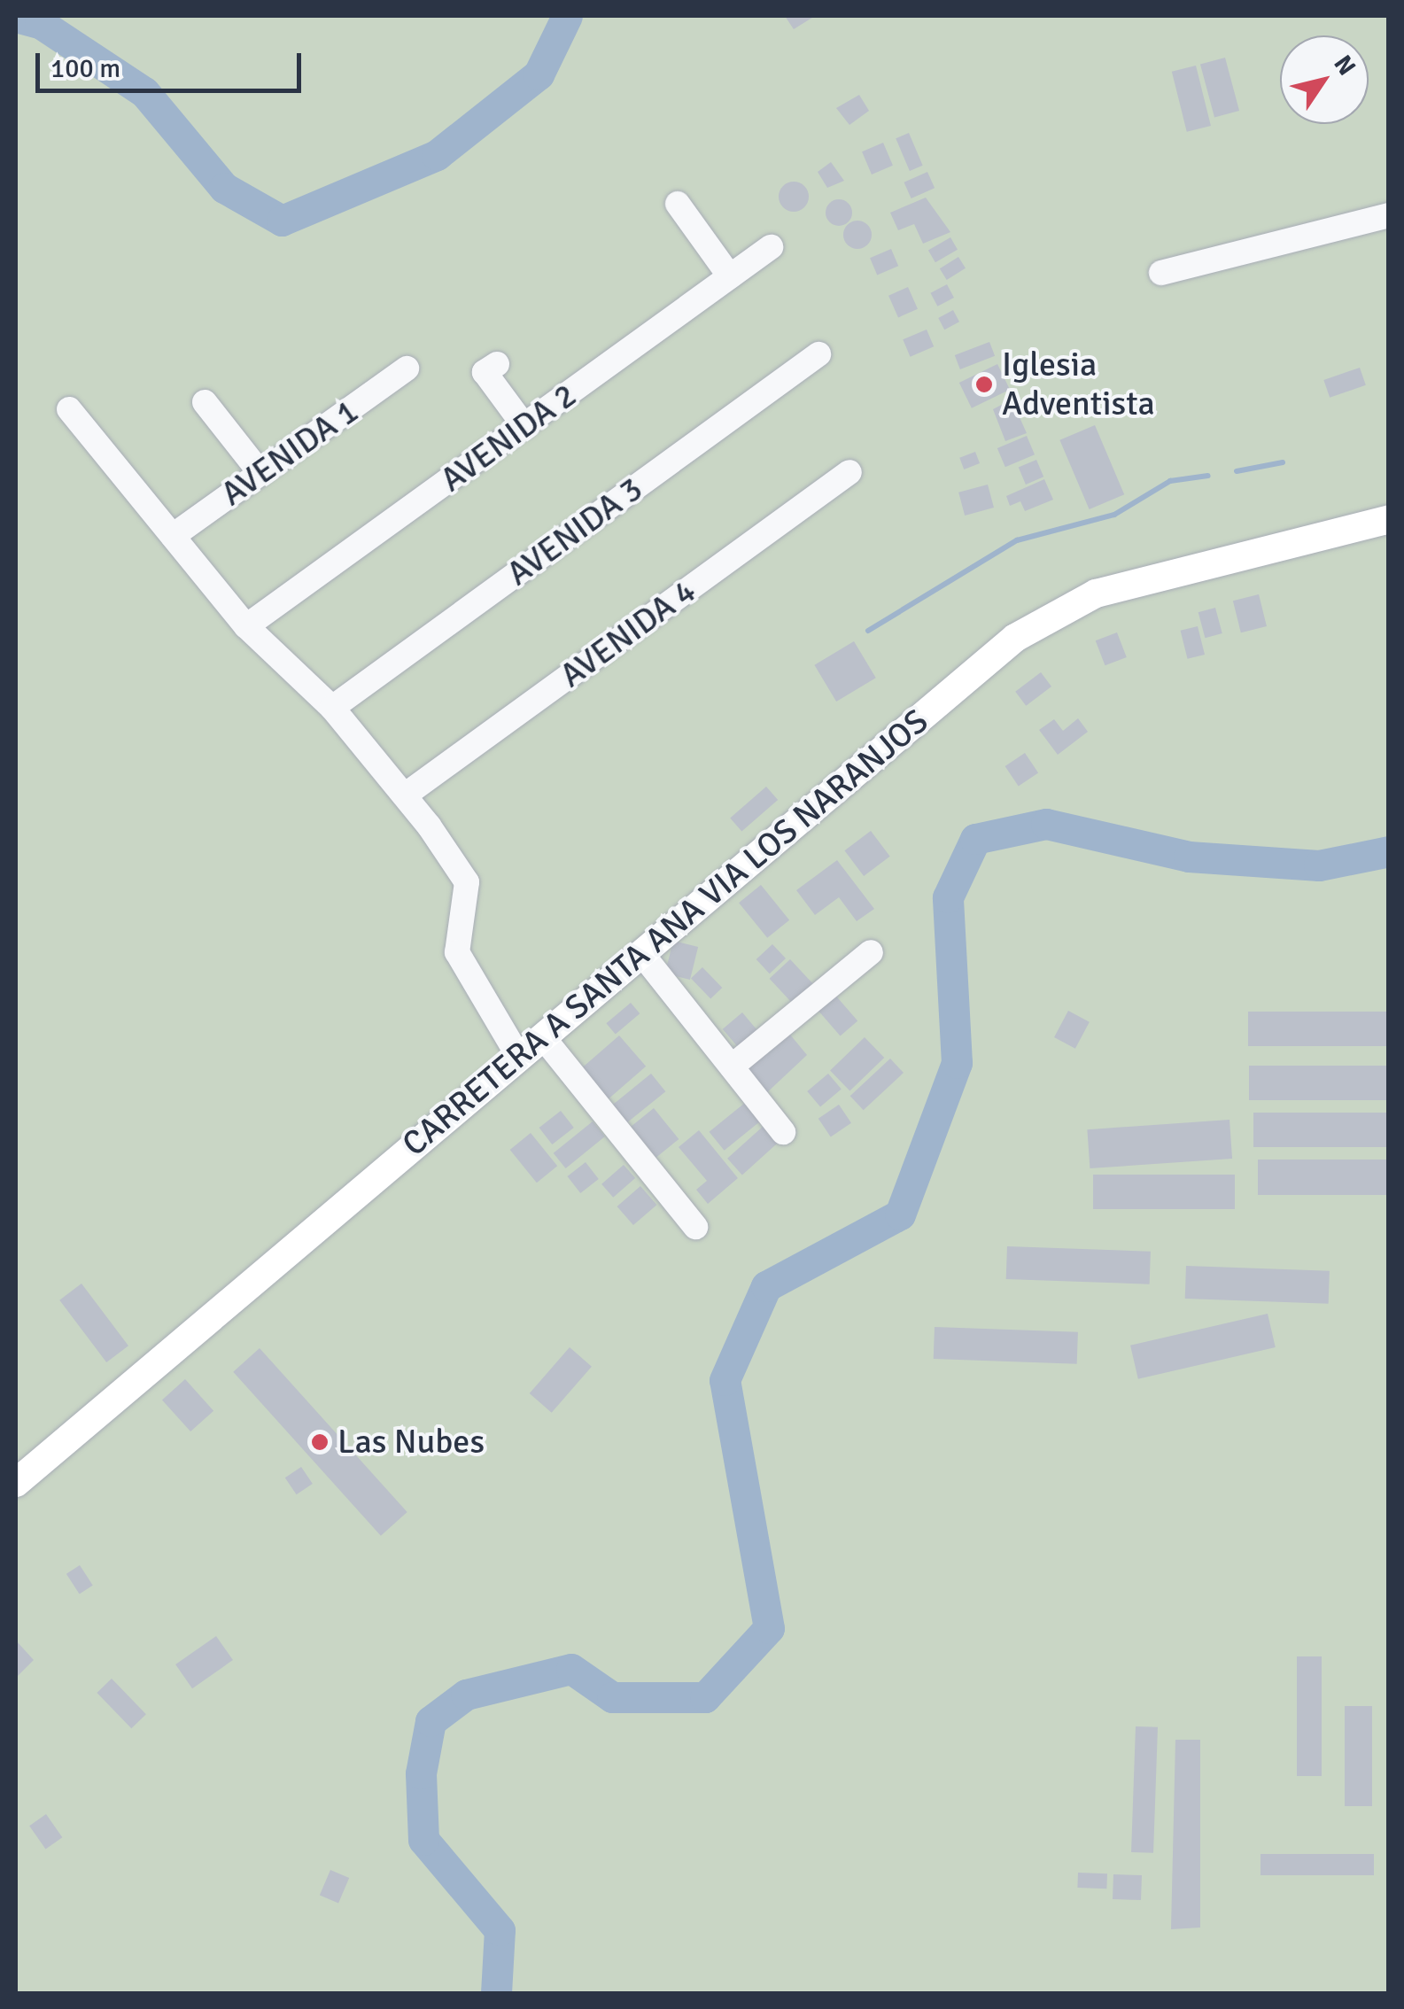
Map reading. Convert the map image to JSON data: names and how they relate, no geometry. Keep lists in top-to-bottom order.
{
  "streets": {
    "main road": ["CARRETERA A SANTA ANA VIA LOS NARANJOS"],
    "street": [
      "AVENIDA 2",
      "AVENIDA 1",
      "AVENIDA 3",
      "AVENIDA 4"
    ]
  },
  "places": ["Iglesia Adventista", "Las Nubes"],
  "scale_bar": "100 m",
  "north": "top right"
}
